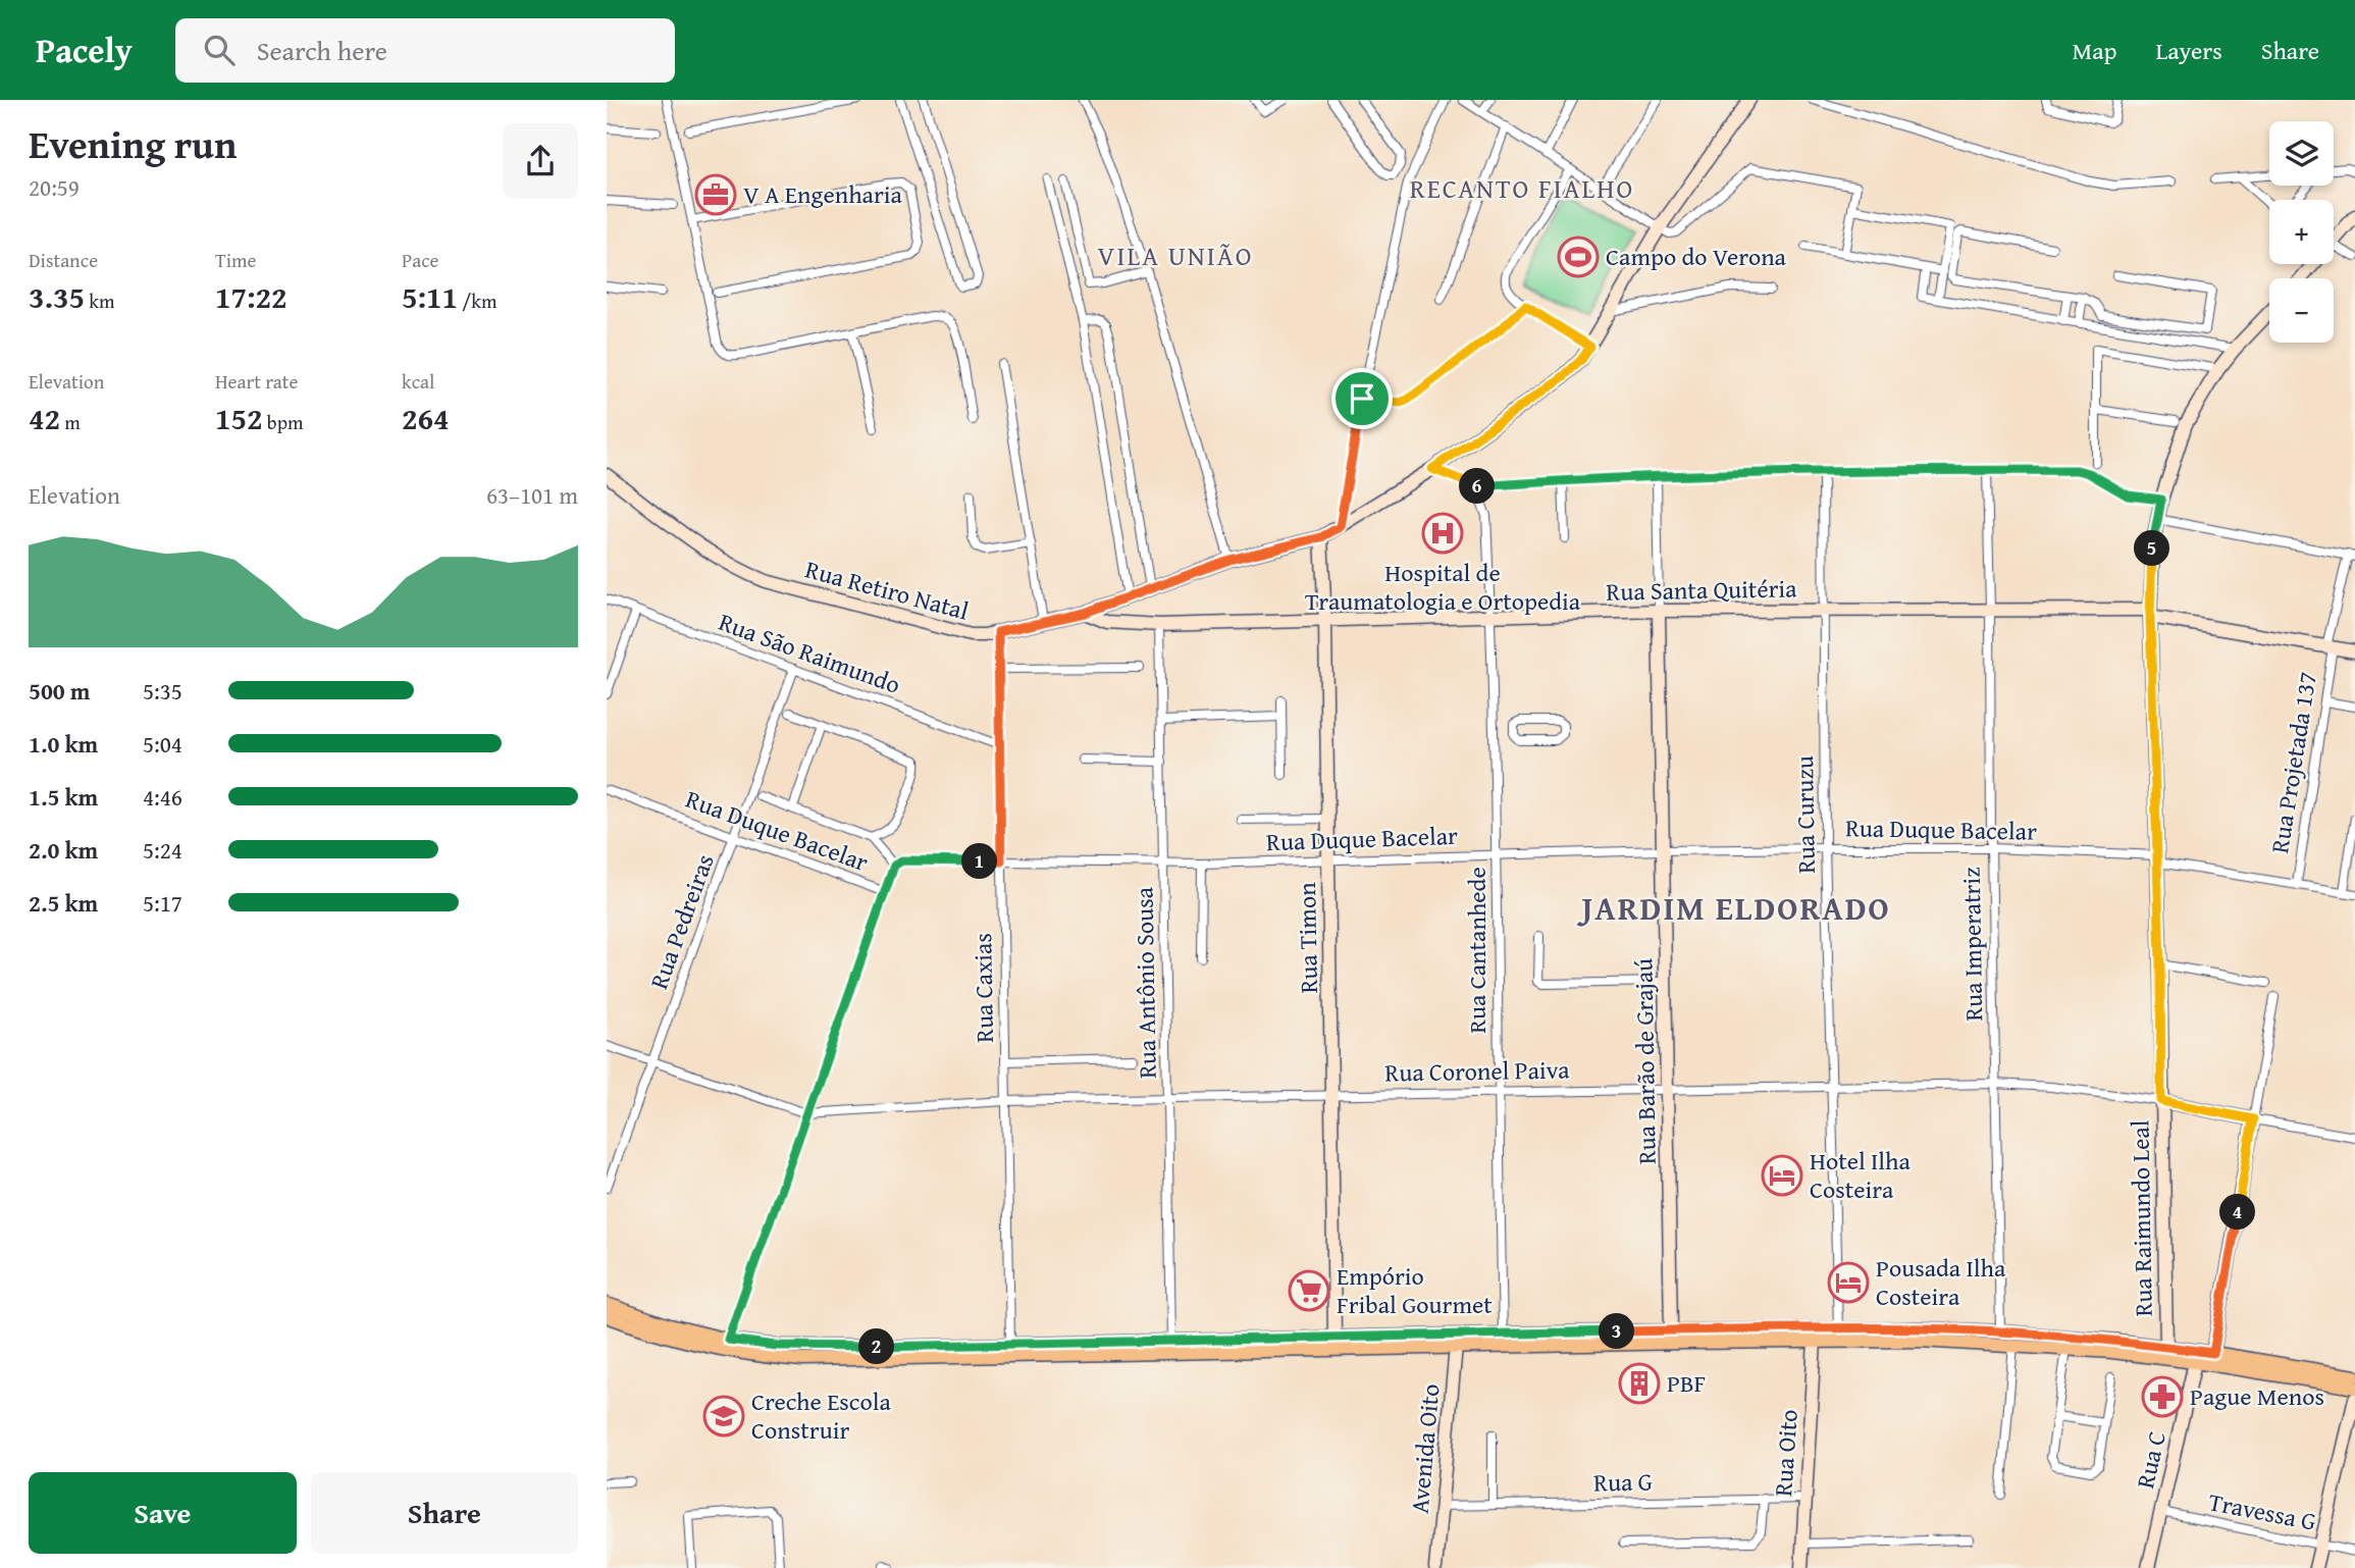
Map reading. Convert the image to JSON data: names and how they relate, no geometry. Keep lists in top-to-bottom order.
{
  "streets": {
    "street": [
      "Rua Retiro Natal",
      "Rua Santa Quitéria",
      "Rua São Raimundo",
      "Rua Projetada 137",
      "Rua Curuzu",
      "Rua Duque Bacelar",
      "Rua Pedreiras",
      "Rua Timon",
      "Rua Imperatriz",
      "Rua Cantanhede",
      "Rua Antônio Sousa",
      "Rua Caxias",
      "Rua Barão de Grajaú",
      "Rua Coronel Paiva",
      "Rua Raimundo Leal",
      "Avenida Oito",
      "Rua Oito",
      "Rua C",
      "Rua G",
      "Travessa G"
    ]
  },
  "crossings": [
    ["Rua Retiro Natal", "Rua Santa Quitéria"],
    ["Rua Retiro Natal", "Rua Timon"],
    ["Rua Retiro Natal", "Rua Caxias"],
    ["Rua Santa Quitéria", "Rua Projetada 137"],
    ["Rua Santa Quitéria", "Rua Curuzu"],
    ["Rua Santa Quitéria", "Rua Timon"],
    ["Rua Santa Quitéria", "Rua Imperatriz"],
    ["Rua Santa Quitéria", "Rua Cantanhede"],
    ["Rua Santa Quitéria", "Rua Antônio Sousa"],
    ["Rua Santa Quitéria", "Rua Barão de Grajaú"],
    ["Rua Santa Quitéria", "Rua Raimundo Leal"],
    ["Rua São Raimundo", "Rua Pedreiras"],
    ["Rua São Raimundo", "Rua Caxias"],
    ["Rua Projetada 137", "Rua Duque Bacelar"],
    ["Rua Curuzu", "Rua Duque Bacelar"],
    ["Rua Curuzu", "Rua Coronel Paiva"],
    ["Rua Duque Bacelar", "Rua Pedreiras"],
    ["Rua Duque Bacelar", "Rua Timon"],
    ["Rua Duque Bacelar", "Rua Imperatriz"],
    ["Rua Duque Bacelar", "Rua Cantanhede"],
    ["Rua Duque Bacelar", "Rua Antônio Sousa"],
    ["Rua Duque Bacelar", "Rua Caxias"],
    ["Rua Duque Bacelar", "Rua Barão de Grajaú"],
    ["Rua Duque Bacelar", "Rua Raimundo Leal"],
    ["Rua Pedreiras", "Rua Coronel Paiva"],
    ["Rua Timon", "Rua Coronel Paiva"],
    ["Rua Imperatriz", "Rua Coronel Paiva"],
    ["Rua Cantanhede", "Rua Coronel Paiva"],
    ["Rua Antônio Sousa", "Rua Coronel Paiva"],
    ["Rua Caxias", "Rua Coronel Paiva"],
    ["Rua Barão de Grajaú", "Rua Coronel Paiva"],
    ["Rua Coronel Paiva", "Rua Raimundo Leal"],
    ["Avenida Oito", "Rua G"],
    ["Rua Oito", "Rua G"],
    ["Rua C", "Travessa G"]
  ],
  "districts": ["RECANTO FIALHO", "VILA UNIÃO", "JARDIM ELDORADO"],
  "places": {
    "office": ["V A Engenharia"],
    "sports": ["Campo do Verona"],
    "hospital": ["Hospital de Traumatologia e Ortopedia"],
    "hotel": ["Hotel Ilha Costeira", "Pousada Ilha Costeira"],
    "supermarket": ["Empório Fribal Gourmet"],
    "building": ["PBF"],
    "pharmacy": ["Pague Menos"],
    "school or university": ["Creche Escola Construir"]
  },
  "page": {
    "header": "Pacely",
    "search": "Search here",
    "nav": ["Map", "Layers", "Share"],
    "heading": ["Evening run", "20:59"],
    "map_buttons": ["+", "−"],
    "stats": [
      ["Distance", "3.35 km"],
      ["Time", "17:22"],
      ["Pace", "5:11 /km"],
      ["Elevation", "42 m"],
      ["Heart rate", "152 bpm"],
      ["kcal", "264"]
    ],
    "chart": ["Elevation", "63–101 m"],
    "pins": [
      "6",
      "5",
      "1",
      "4",
      "3",
      "2"
    ],
    "list": [
      {
        "name": "500 m",
        "note": "5:35"
      },
      {
        "name": "1.0 km",
        "note": "5:04"
      },
      {
        "name": "1.5 km",
        "note": "4:46"
      },
      {
        "name": "2.0 km",
        "note": "5:24"
      },
      {
        "name": "2.5 km",
        "note": "5:17"
      }
    ],
    "buttons": ["Save", "Share"]
  }
}
